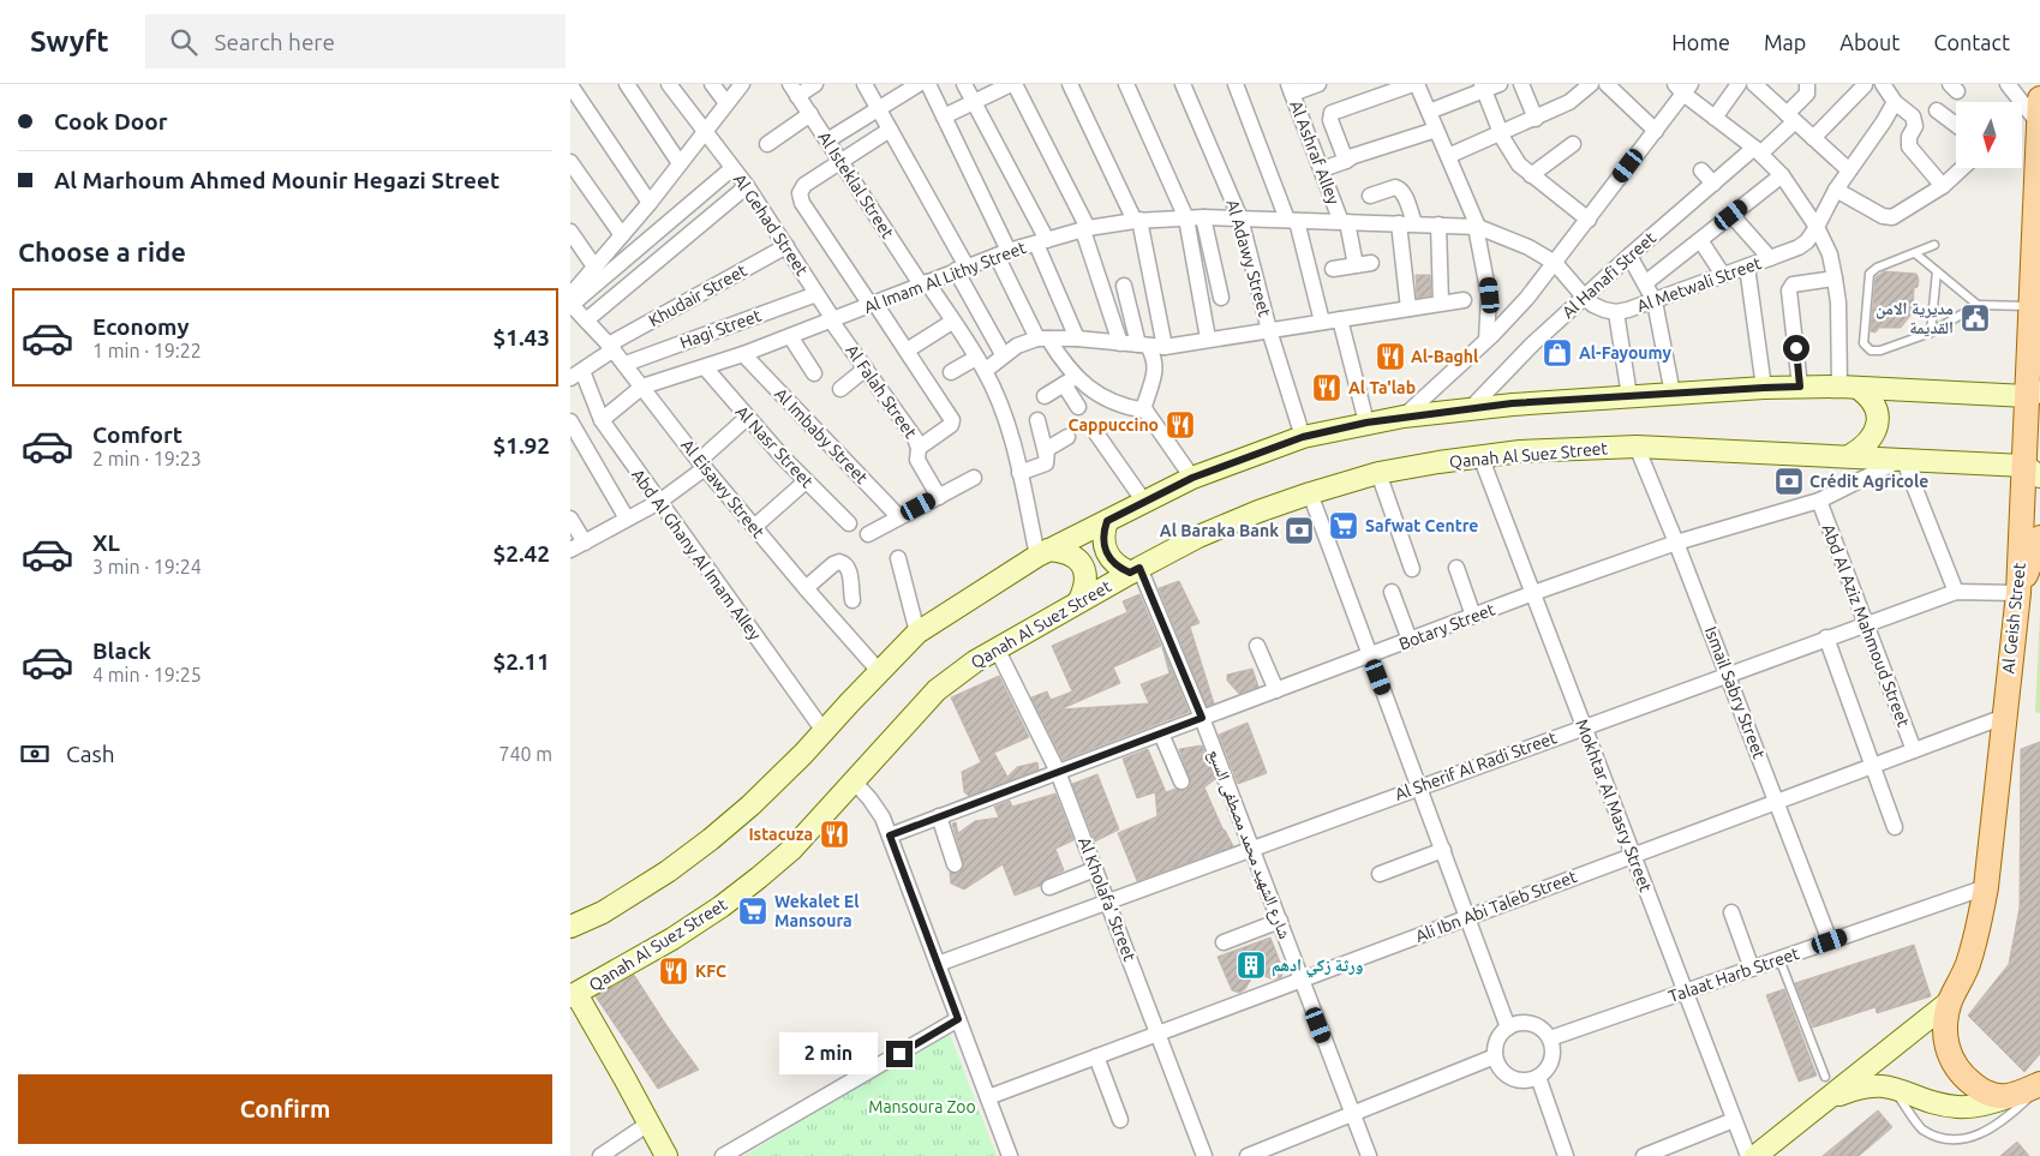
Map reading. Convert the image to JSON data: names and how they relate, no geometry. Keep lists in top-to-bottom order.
{
  "streets": {
    "main road": ["Qanah Al Suez Street", "Al Geish Street"],
    "street": [
      "Al Ashraf Alley",
      "Al Isteklal Street",
      "Al Gehad Street",
      "Al Adawy Street",
      "Al Hanafi Street",
      "Al Imam Al Lithy Street",
      "Al Metwali Street",
      "Khudair Street",
      "Hagi Street",
      "Al Falah Street",
      "Al Imbaby Street",
      "Al Nasr Street",
      "Al Eisawy Street",
      "Abd Al Ghany Al Imam Alley",
      "Abd Al Aziz Mahmoud Street",
      "Botary Street",
      "Ismail Sabry Street",
      "Al Sherif Al Radi Street",
      "Mokhtar Al Masry Street",
      "شارع الشهيد محمد مصطفى السبع",
      "Al Kholafa' Street",
      "Ali Ibn Abi Taleb Street",
      "Talaat Harb Street"
    ]
  },
  "crossings": [
    ["Al Ashraf Alley", "Al Imam Al Lithy Street"],
    ["Al Isteklal Street", "Al Imam Al Lithy Street"],
    ["Al Gehad Street", "Al Imam Al Lithy Street"],
    ["Al Gehad Street", "Khudair Street"],
    ["Al Gehad Street", "Hagi Street"],
    ["Al Gehad Street", "Al Falah Street"],
    ["Al Adawy Street", "Al Imam Al Lithy Street"],
    ["Al Hanafi Street", "Al Metwali Street"],
    ["Al Imam Al Lithy Street", "Al Metwali Street"],
    ["Al Imam Al Lithy Street", "Al Falah Street"],
    ["Al Imam Al Lithy Street", "Al Imbaby Street"],
    ["Al Imam Al Lithy Street", "Al Nasr Street"],
    ["Al Imam Al Lithy Street", "Al Eisawy Street"],
    ["Al Imam Al Lithy Street", "Abd Al Ghany Al Imam Alley"],
    ["Khudair Street", "Al Eisawy Street"],
    ["Khudair Street", "Abd Al Ghany Al Imam Alley"],
    ["Hagi Street", "Al Eisawy Street"],
    ["Qanah Al Suez Street", "Al Geish Street"],
    ["Qanah Al Suez Street", "Botary Street"],
    ["Qanah Al Suez Street", "Ismail Sabry Street"],
    ["Qanah Al Suez Street", "Mokhtar Al Masry Street"],
    ["Qanah Al Suez Street", "شارع الشهيد محمد مصطفى السبع"],
    ["Qanah Al Suez Street", "Al Kholafa' Street"],
    ["Al Geish Street", "Al Sherif Al Radi Street"],
    ["Al Geish Street", "Ali Ibn Abi Taleb Street"],
    ["Al Geish Street", "Talaat Harb Street"],
    ["Abd Al Aziz Mahmoud Street", "Botary Street"],
    ["Abd Al Aziz Mahmoud Street", "Al Sherif Al Radi Street"],
    ["Abd Al Aziz Mahmoud Street", "Ali Ibn Abi Taleb Street"],
    ["Botary Street", "Ismail Sabry Street"],
    ["Botary Street", "Mokhtar Al Masry Street"],
    ["Botary Street", "شارع الشهيد محمد مصطفى السبع"],
    ["Botary Street", "Al Kholafa' Street"],
    ["Ismail Sabry Street", "Al Sherif Al Radi Street"],
    ["Ismail Sabry Street", "Ali Ibn Abi Taleb Street"],
    ["Ismail Sabry Street", "Talaat Harb Street"],
    ["Al Sherif Al Radi Street", "Mokhtar Al Masry Street"],
    ["Al Sherif Al Radi Street", "شارع الشهيد محمد مصطفى السبع"],
    ["Al Sherif Al Radi Street", "Al Kholafa' Street"],
    ["Mokhtar Al Masry Street", "Ali Ibn Abi Taleb Street"],
    ["Mokhtar Al Masry Street", "Talaat Harb Street"],
    ["شارع الشهيد محمد مصطفى السبع", "Ali Ibn Abi Taleb Street"],
    ["Al Kholafa' Street", "Ali Ibn Abi Taleb Street"]
  ],
  "parks": ["Mansoura Zoo"],
  "places": {
    "public building": ["مديرية الامن القديمة"],
    "shop": ["Al-Fayoumy"],
    "restaurant": [
      "Al-Baghl",
      "Al Ta'lab",
      "Cappuccino",
      "Istacuza",
      "KFC"
    ],
    "bank": ["Crédit Agricole", "Al Baraka Bank"],
    "supermarket": ["Safwat Centre", "Wekalet El Mansoura"],
    "building": ["ورثة زكي ادهم"]
  },
  "north": "bottom",
  "page": {
    "header": "Swyft",
    "search": "Search here",
    "nav": [
      "Home",
      "Map",
      "About",
      "Contact"
    ],
    "banner": ["Cook Door", "Al Marhoum Ahmed Mounir Hegazi Street"],
    "heading": "Choose a ride",
    "list": [
      {
        "name": "Economy",
        "note": "1 min · 19:22",
        "value": "$1.43"
      },
      {
        "name": "Comfort",
        "note": "2 min · 19:23",
        "value": "$1.92"
      },
      {
        "name": "XL",
        "note": "3 min · 19:24",
        "value": "$2.42"
      },
      {
        "name": "Black",
        "note": "4 min · 19:25",
        "value": "$2.11"
      }
    ],
    "pay": ["Cash", "740 m"],
    "bubble": "2 min",
    "buttons": "Confirm"
  }
}
